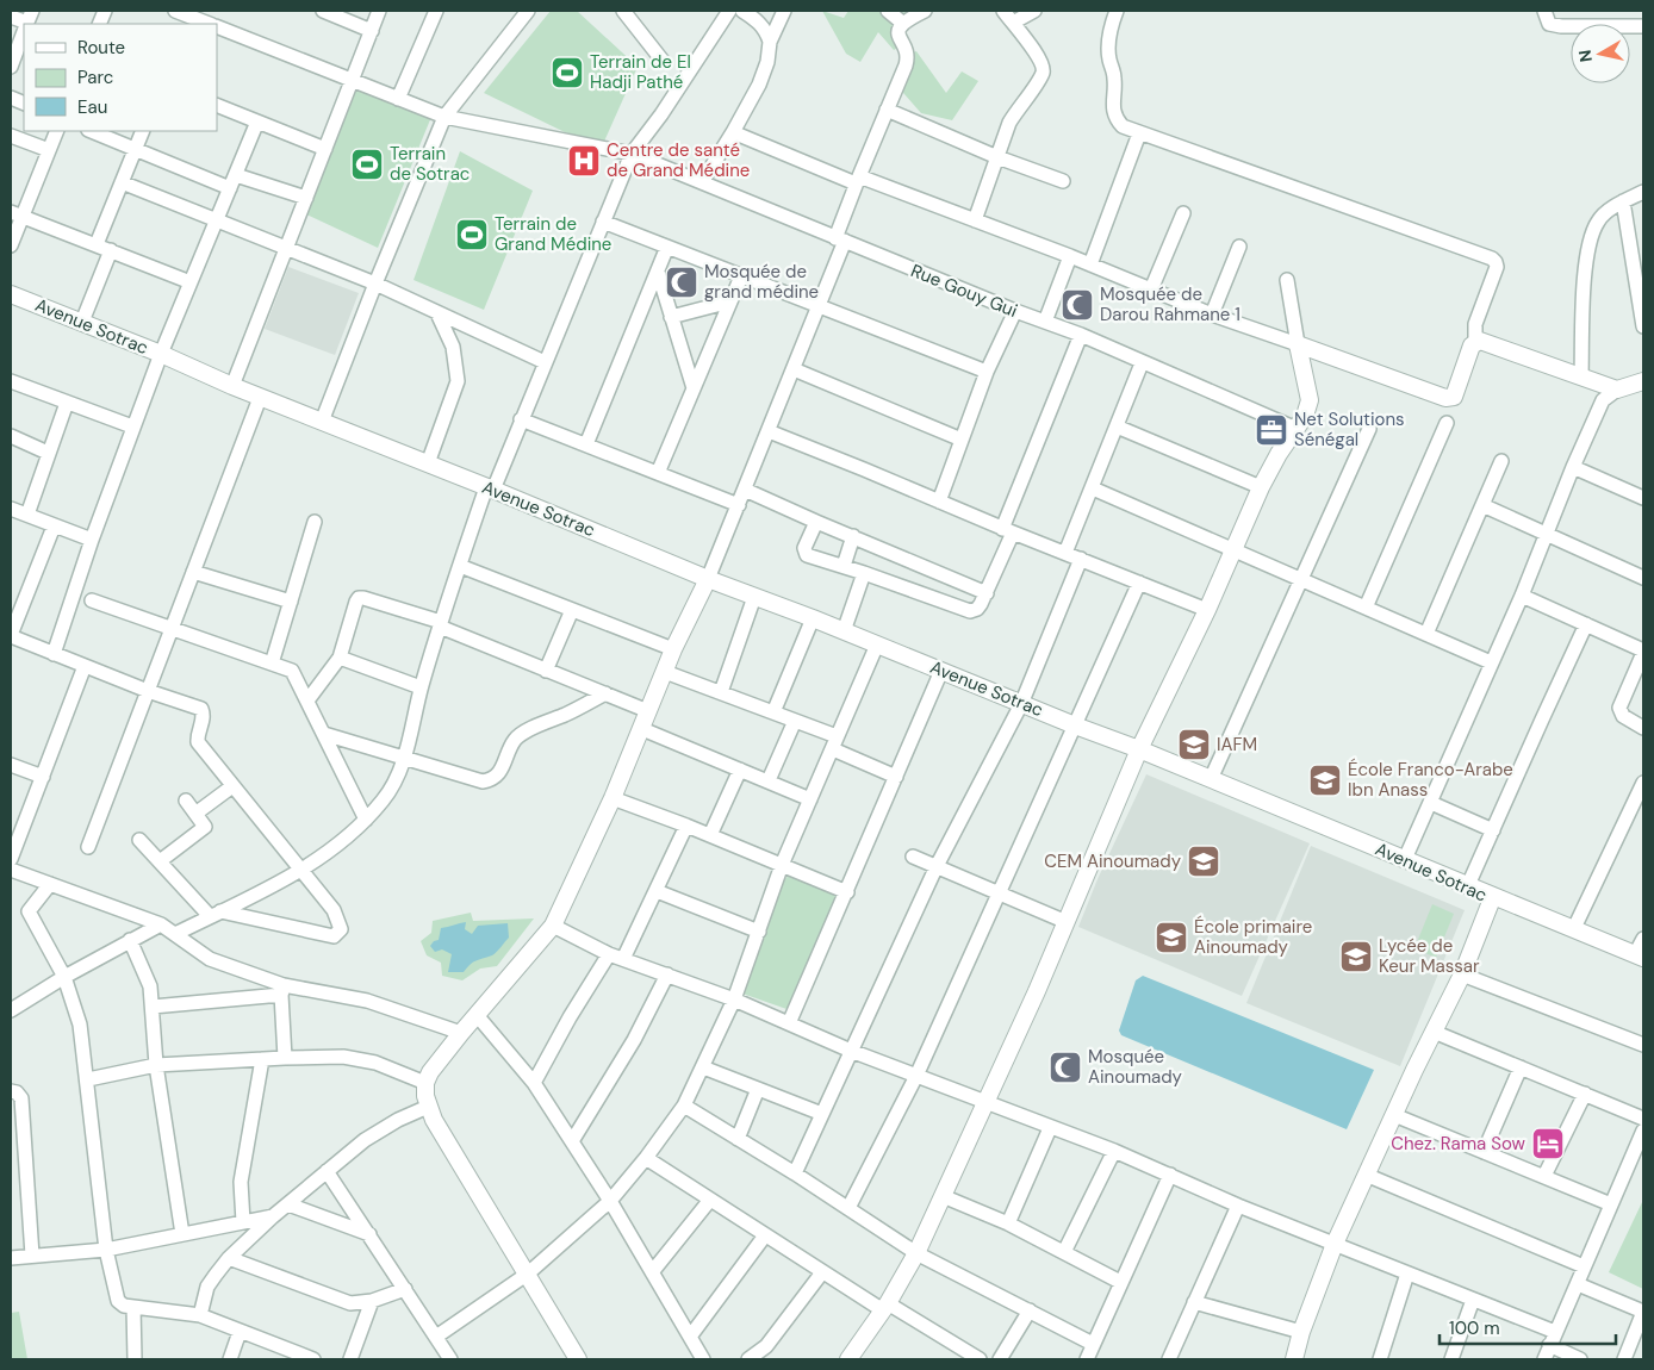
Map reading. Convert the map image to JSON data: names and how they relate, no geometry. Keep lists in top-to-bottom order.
{
  "streets": {
    "street": ["Rue Gouy Gui", "Avenue Sotrac"]
  },
  "places": {
    "sports": ["Terrain de El Hadji Pathé", "Terrain de Sotrac", "Terrain de Grand Médine"],
    "hospital": ["Centre de santé de Grand Médine"],
    "mosque": ["Mosquée de grand médine", "Mosquée de Darou Rahmane 1", "Mosquée Ainoumady"],
    "office": ["Net Solutions Sénégal"],
    "school or university": [
      "IAFM",
      "École Franco-Arabe Ibn Anass",
      "CEM Ainoumady",
      "École primaire Ainoumady",
      "Lycée de Keur Massar"
    ],
    "hotel": ["Chez. Rama Sow"]
  },
  "legend": ["Route", "Parc", "Eau"],
  "scale_bar": "100 m",
  "north": "left"
}
